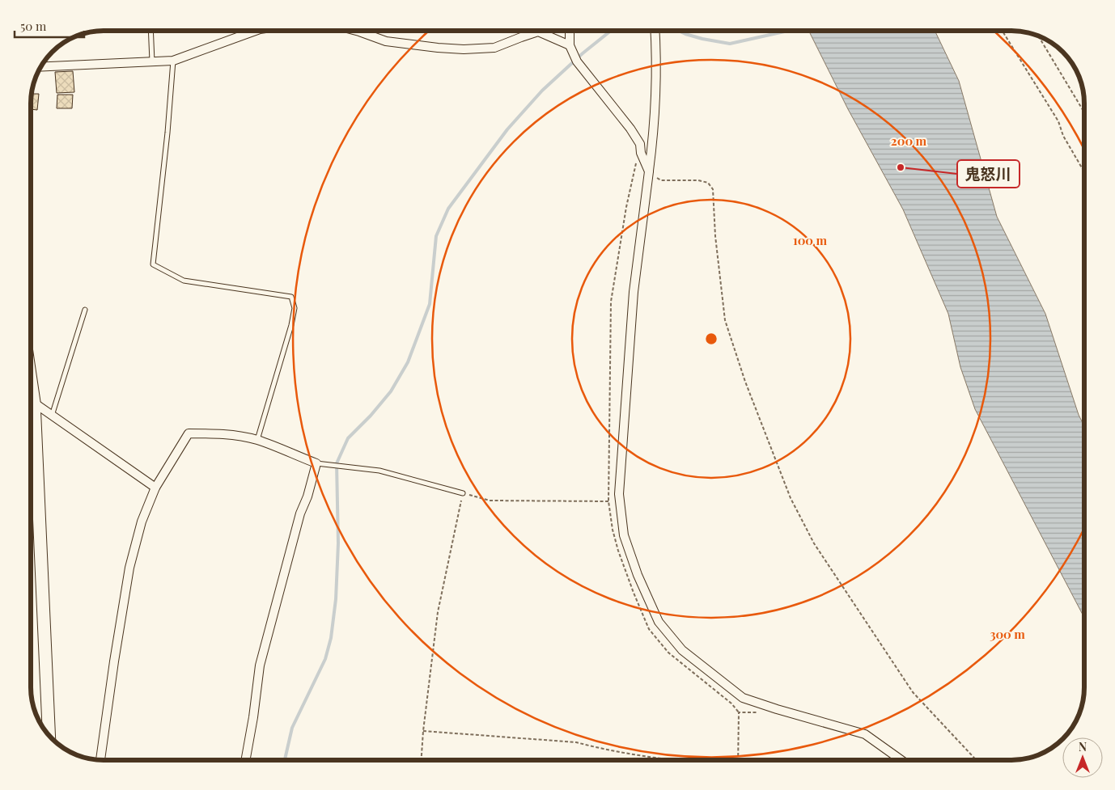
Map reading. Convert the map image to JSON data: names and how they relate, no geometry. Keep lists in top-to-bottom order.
{
  "places": ["鬼怒川"],
  "scale_bar": "50 m",
  "north": "top",
  "rings": ["200 m", "100 m", "300 m"]
}
